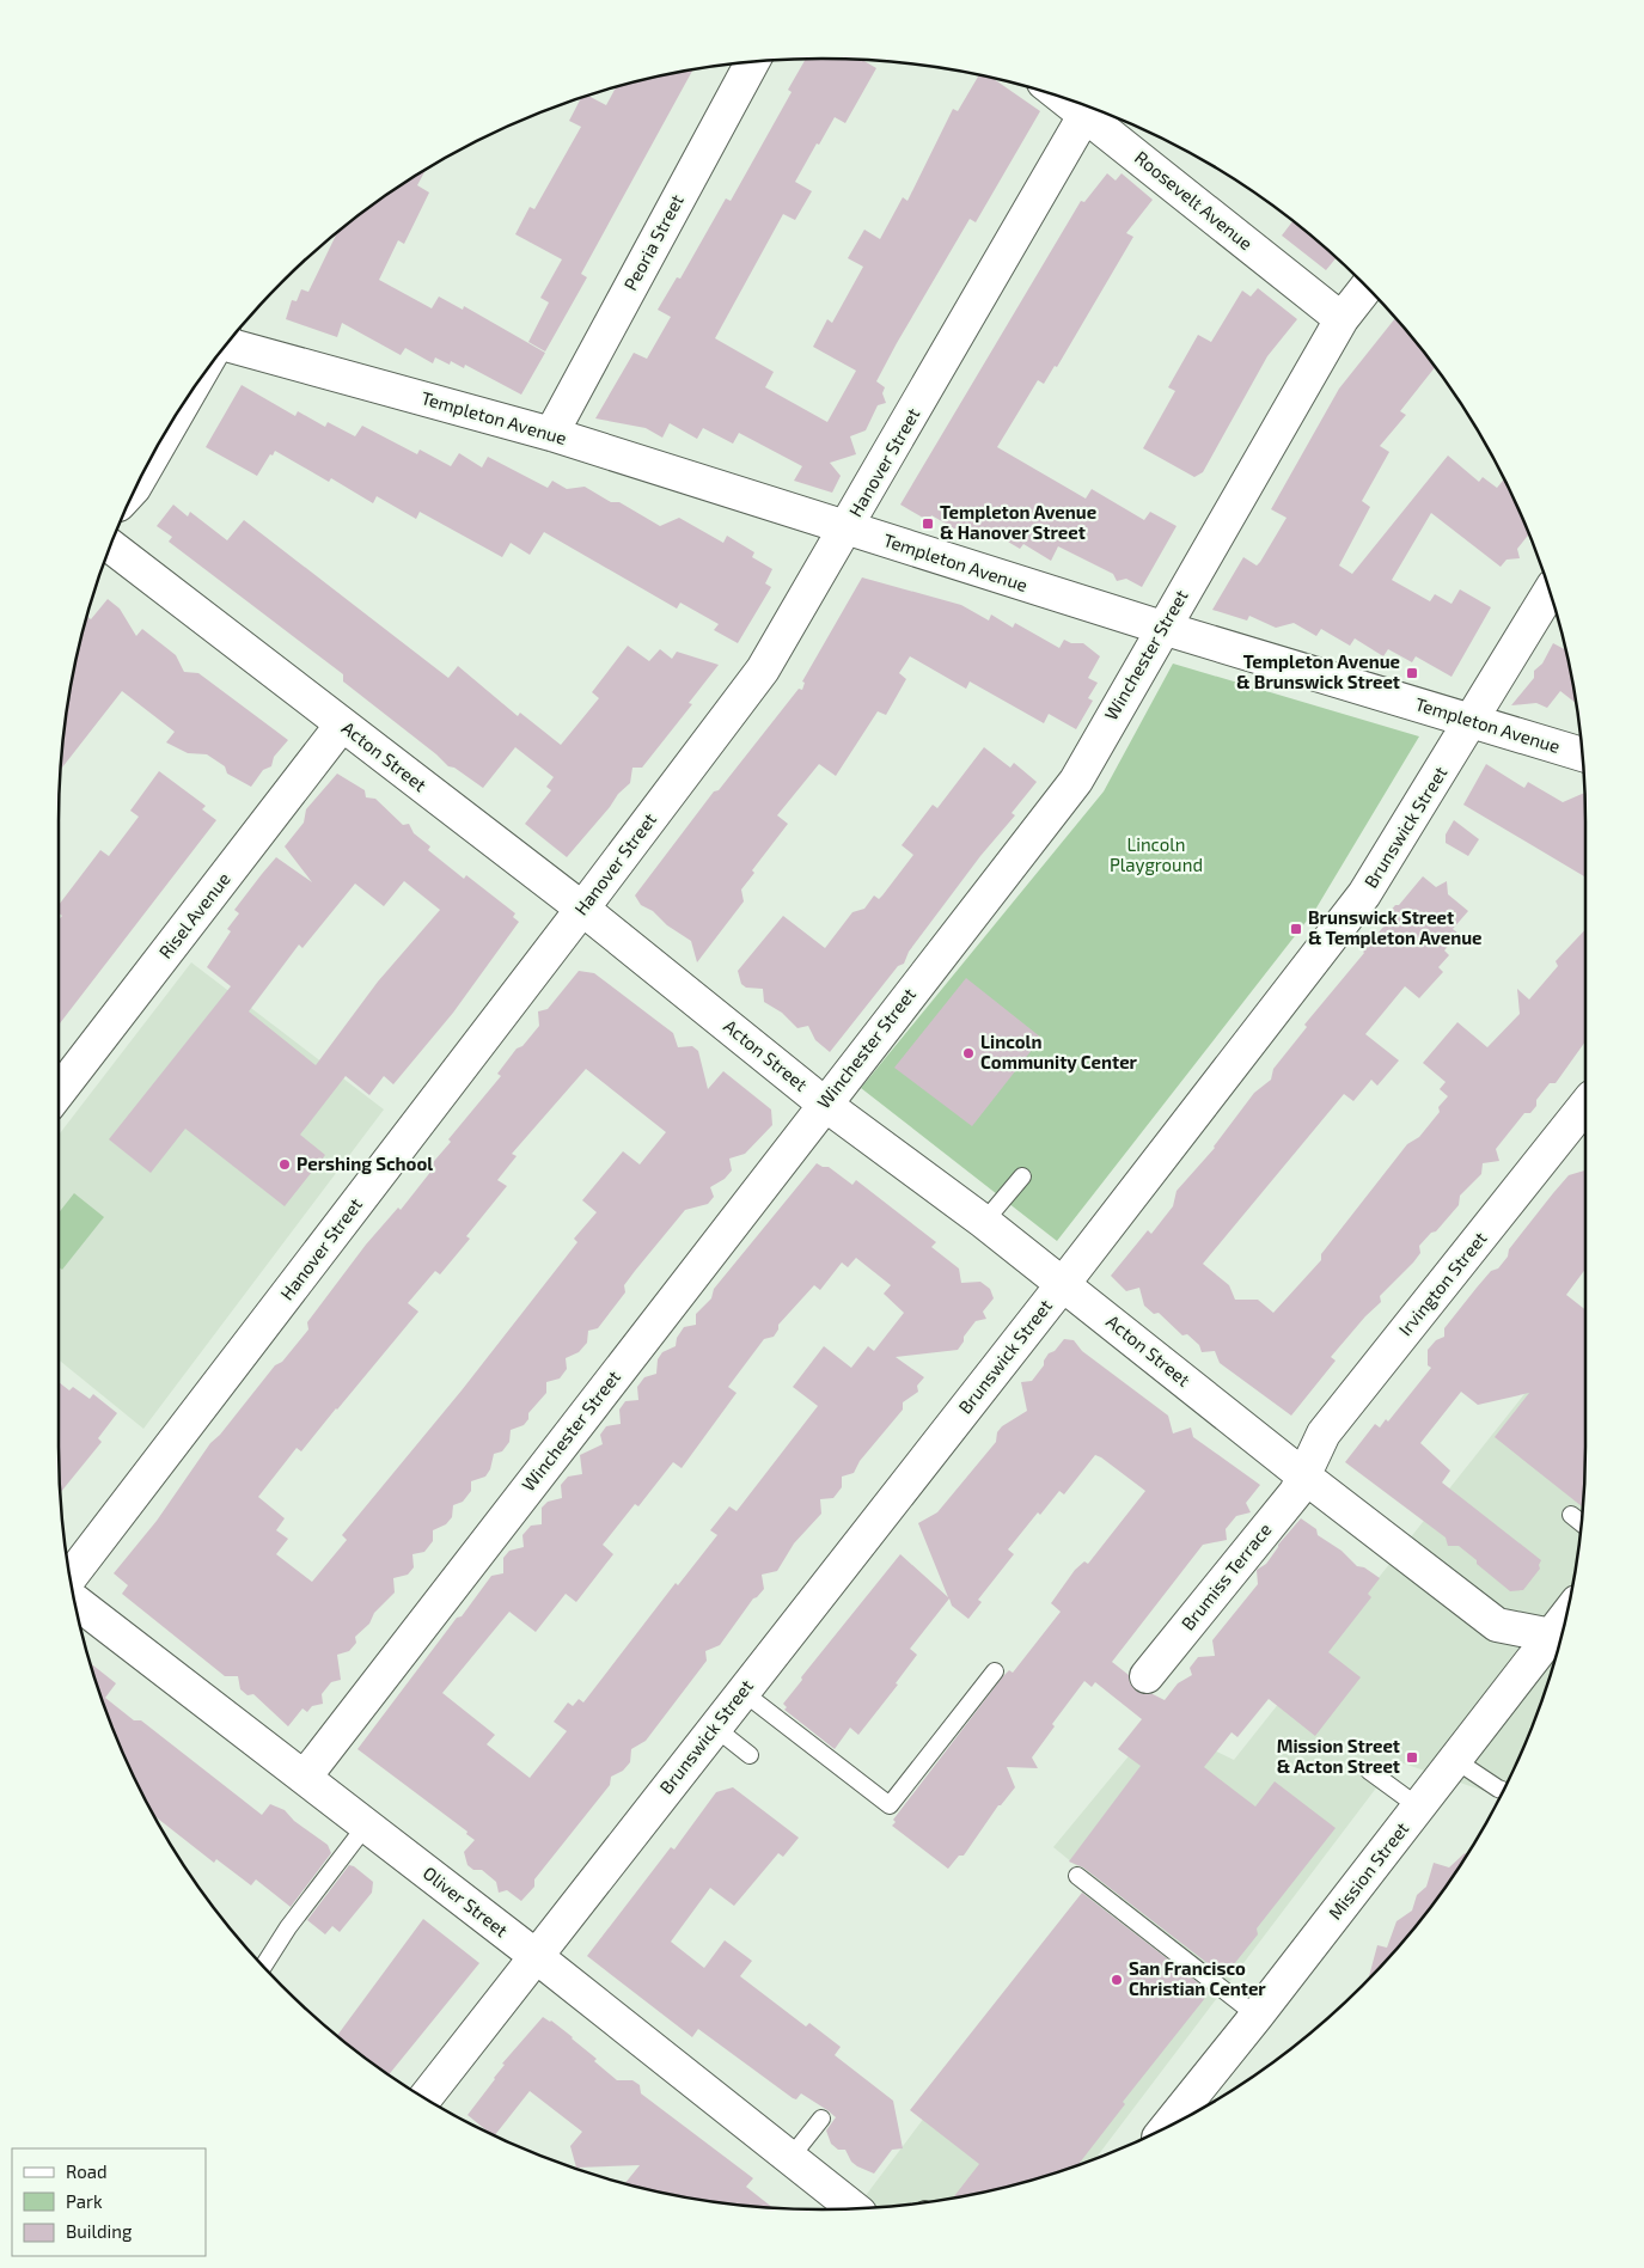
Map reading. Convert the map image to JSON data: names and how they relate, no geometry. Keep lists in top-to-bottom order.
{
  "streets": {
    "street": [
      "Roosevelt Avenue",
      "Peoria Street",
      "Templeton Avenue",
      "Hanover Street",
      "Winchester Street",
      "Acton Street",
      "Brunswick Street",
      "Risel Avenue",
      "Irvington Street",
      "Brumiss Terrace",
      "Mission Street",
      "Oliver Street"
    ]
  },
  "crossings": [
    ["Roosevelt Avenue", "Winchester Street"],
    ["Peoria Street", "Templeton Avenue"],
    ["Templeton Avenue", "Hanover Street"],
    ["Templeton Avenue", "Winchester Street"],
    ["Templeton Avenue", "Brunswick Street"],
    ["Hanover Street", "Acton Street"],
    ["Winchester Street", "Acton Street"],
    ["Winchester Street", "Oliver Street"],
    ["Acton Street", "Brunswick Street"],
    ["Acton Street", "Risel Avenue"],
    ["Acton Street", "Irvington Street"],
    ["Acton Street", "Brumiss Terrace"],
    ["Acton Street", "Mission Street"],
    ["Brunswick Street", "Oliver Street"],
    ["Irvington Street", "Brumiss Terrace"]
  ],
  "parks": ["Lincoln Playground"],
  "places": {
    "transit": [
      "Templeton Avenue & Hanover Street",
      "Templeton Avenue & Brunswick Street",
      "Brunswick Street & Templeton Avenue",
      "Mission Street & Acton Street"
    ],
    "other": ["Lincoln Community Center", "Pershing School", "San Francisco Christian Center"]
  },
  "legend": ["Road", "Park", "Building"]
}
